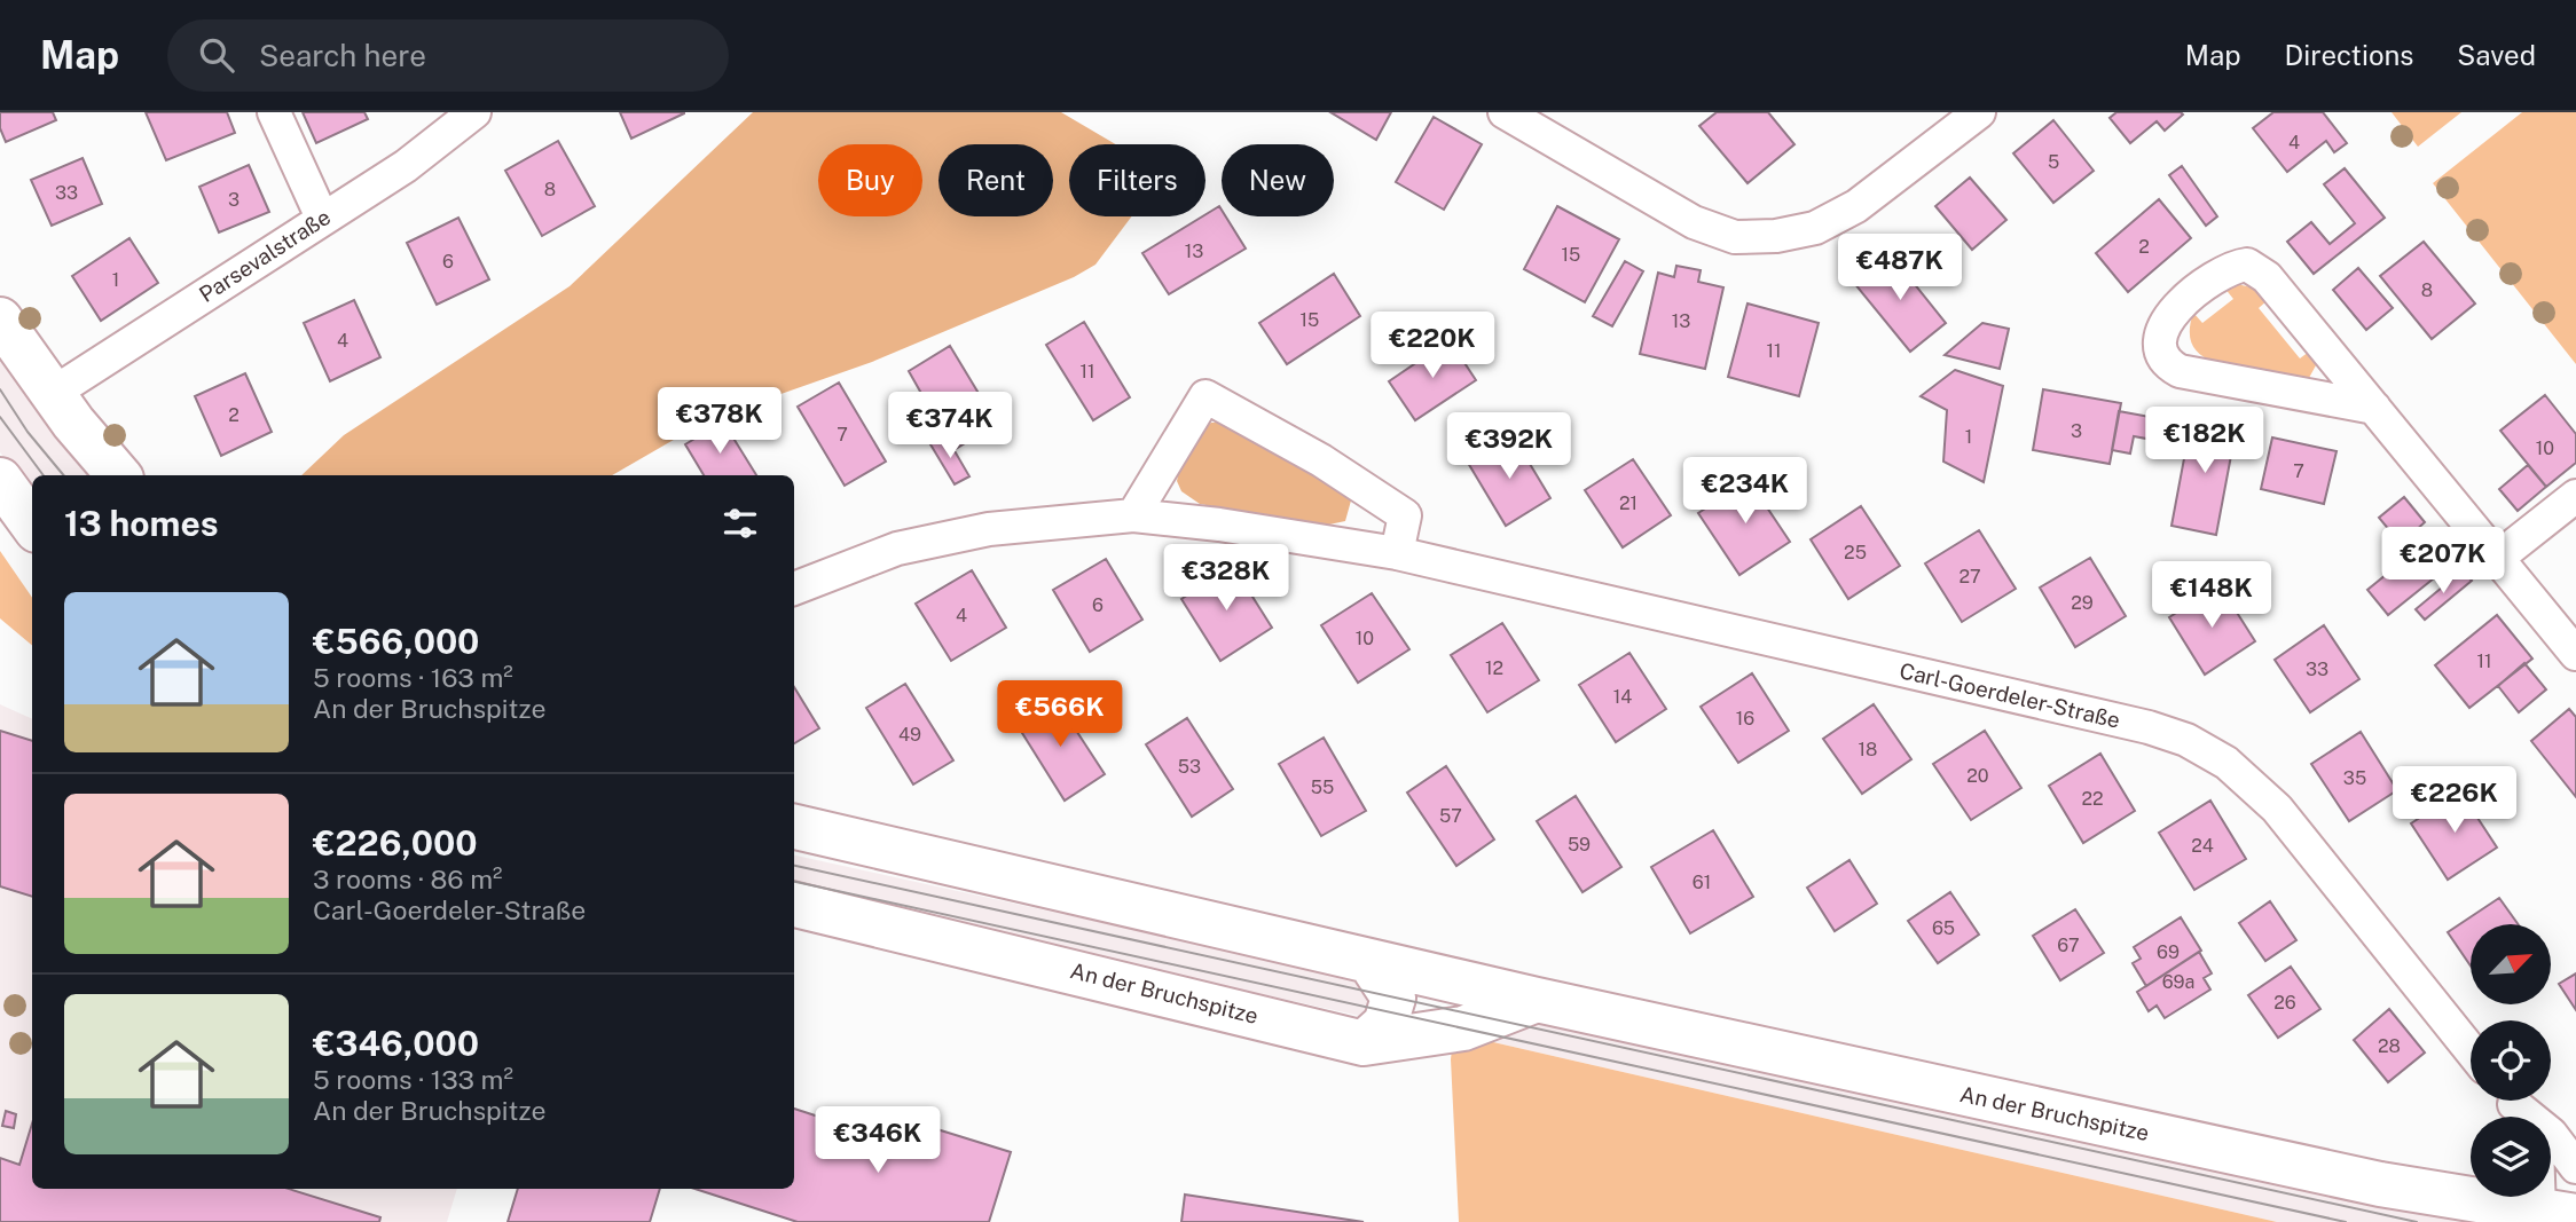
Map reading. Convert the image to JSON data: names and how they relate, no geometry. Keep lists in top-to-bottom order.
{
  "streets": {
    "main road": ["An der Bruchspitze"],
    "street": ["Parsevalstraße", "Carl-Goerdeler-Straße"]
  },
  "house_numbers": [
    "4",
    "5",
    "8",
    "33",
    "3",
    "2",
    "13",
    "15",
    "6",
    "1",
    "8",
    "15",
    "13",
    "4",
    "11",
    "11",
    "2",
    "3",
    "7",
    "1",
    "10",
    "7",
    "21",
    "25",
    "27",
    "29",
    "6",
    "4",
    "10",
    "11",
    "12",
    "33",
    "14",
    "16",
    "49",
    "18",
    "53",
    "20",
    "35",
    "55",
    "22",
    "57",
    "59",
    "24",
    "61",
    "65",
    "67",
    "69",
    "69a",
    "26",
    "28"
  ],
  "north": "top right",
  "page": {
    "header": "Map",
    "search": "Search here",
    "nav": ["Map", "Directions", "Saved"],
    "chip": [
      "Buy",
      "Rent",
      "Filters",
      "New"
    ],
    "price": [
      "€487K",
      "€220K",
      "€378K",
      "€374K",
      "€182K",
      "€392K",
      "€234K",
      "€207K",
      "€328K",
      "€148K",
      "€566K",
      "€226K",
      "€346K"
    ],
    "heading": "13 homes",
    "list": [
      {
        "name": "€566,000",
        "note": "5 rooms · 163 m² · An der Bruchspitze"
      },
      {
        "name": "€226,000",
        "note": "3 rooms · 86 m² · Carl-Goerdeler-Straße"
      },
      {
        "name": "€346,000",
        "note": "5 rooms · 133 m² · An der Bruchspitze"
      }
    ]
  }
}
